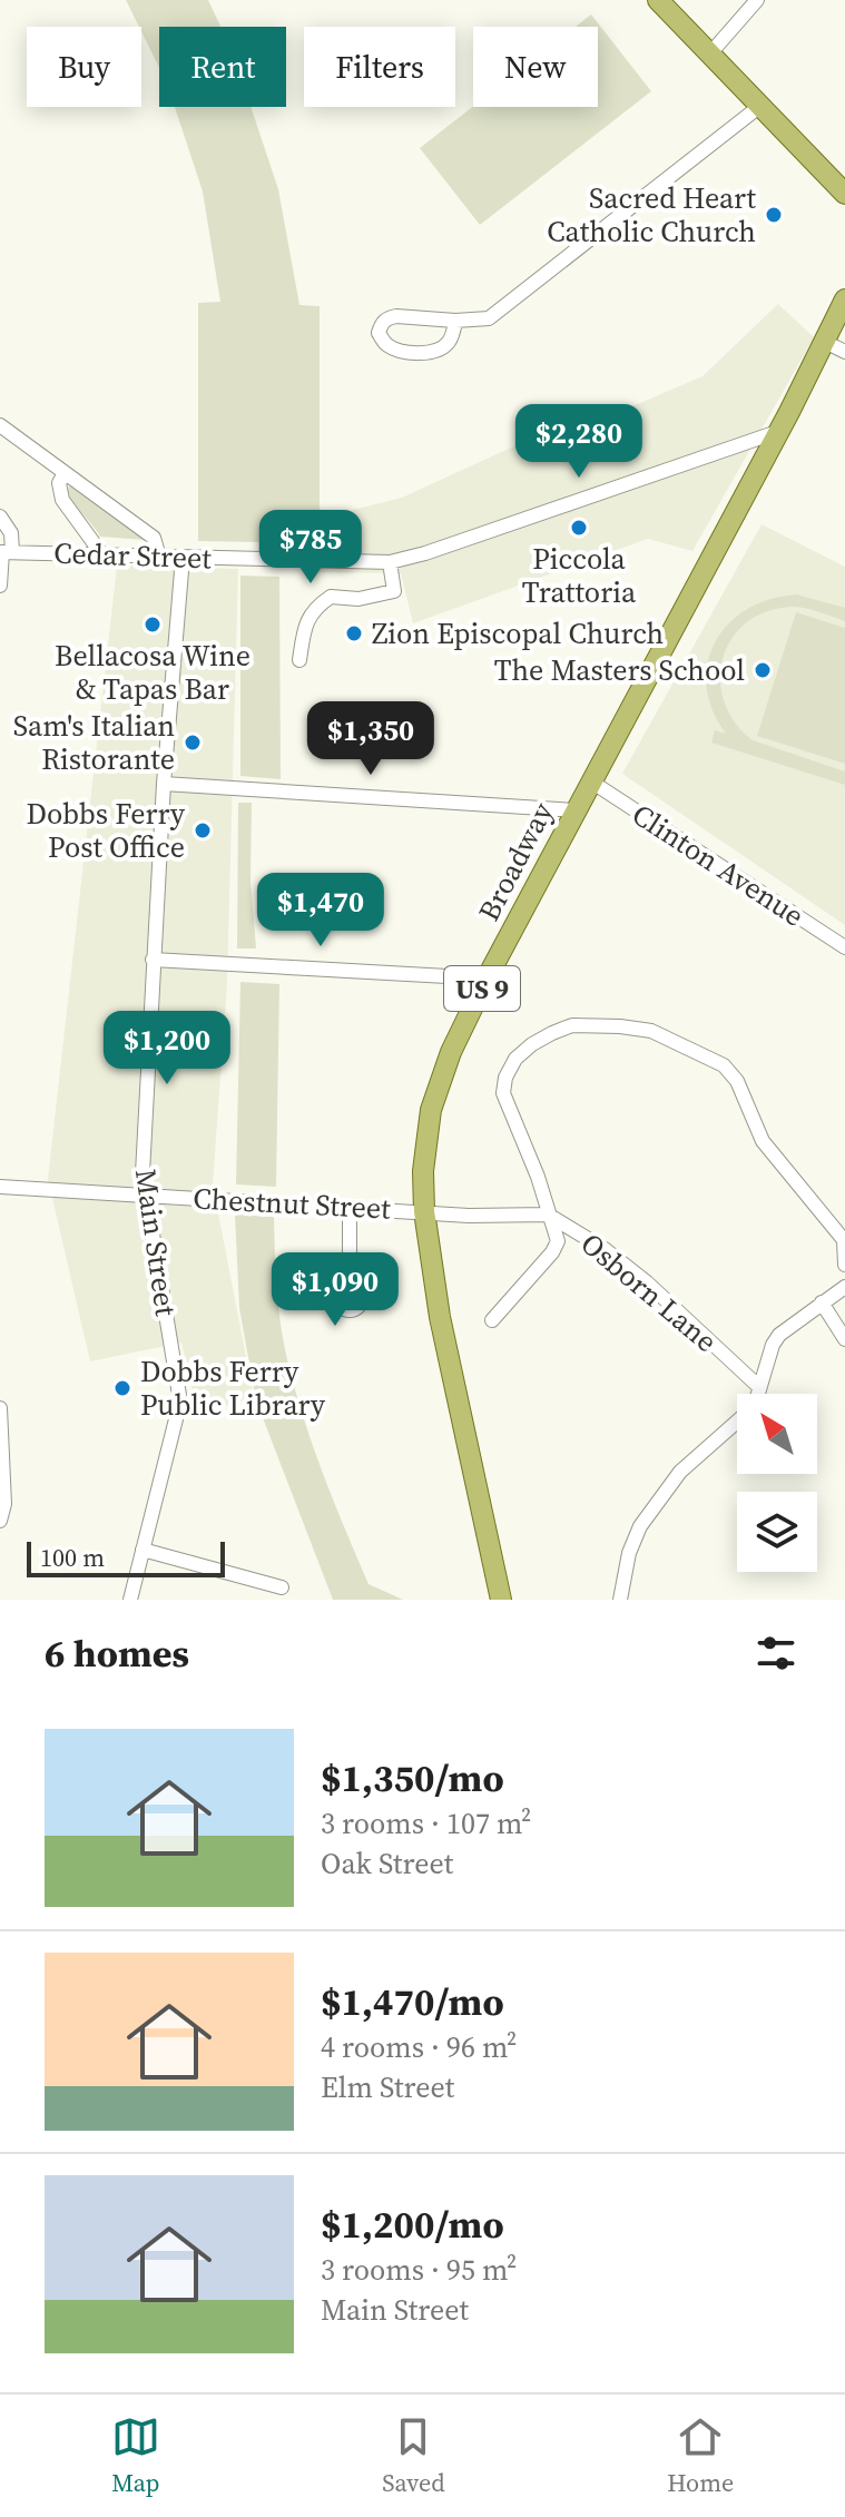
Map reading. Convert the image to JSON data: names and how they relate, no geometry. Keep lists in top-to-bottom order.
{
  "streets": {
    "main road": ["Broadway", "US 9"],
    "street": [
      "Cedar Street",
      "Clinton Avenue",
      "Chestnut Street",
      "Main Street",
      "Osborn Lane"
    ]
  },
  "crossings": [
    ["Cedar Street", "Broadway"],
    ["Cedar Street", "Main Street"],
    ["Broadway", "Clinton Avenue"],
    ["Broadway", "Chestnut Street"],
    ["Chestnut Street", "Main Street"]
  ],
  "places": [
    "Sacred Heart Catholic Church",
    "Piccola Trattoria",
    "Bellacosa Wine & Tapas Bar",
    "Zion Episcopal Church",
    "The Masters School",
    "Sam's Italian Ristorante",
    "Dobbs Ferry Post Office",
    "Dobbs Ferry Public Library"
  ],
  "scale_bar": "100 m",
  "north": "top left",
  "page": {
    "chip": [
      "Buy",
      "Rent",
      "Filters",
      "New"
    ],
    "price": [
      "$2,280",
      "$785",
      "$1,350",
      "$1,470",
      "$1,200",
      "$1,090"
    ],
    "scale": "100 m",
    "heading": "6 homes",
    "list": [
      {
        "name": "$1,350/mo",
        "note": "3 rooms · 107 m² · Oak Street"
      },
      {
        "name": "$1,470/mo",
        "note": "4 rooms · 96 m² · Elm Street"
      },
      {
        "name": "$1,200/mo",
        "note": "3 rooms · 95 m² · Main Street"
      }
    ],
    "tabs": ["Map", "Saved", "Home"]
  }
}
